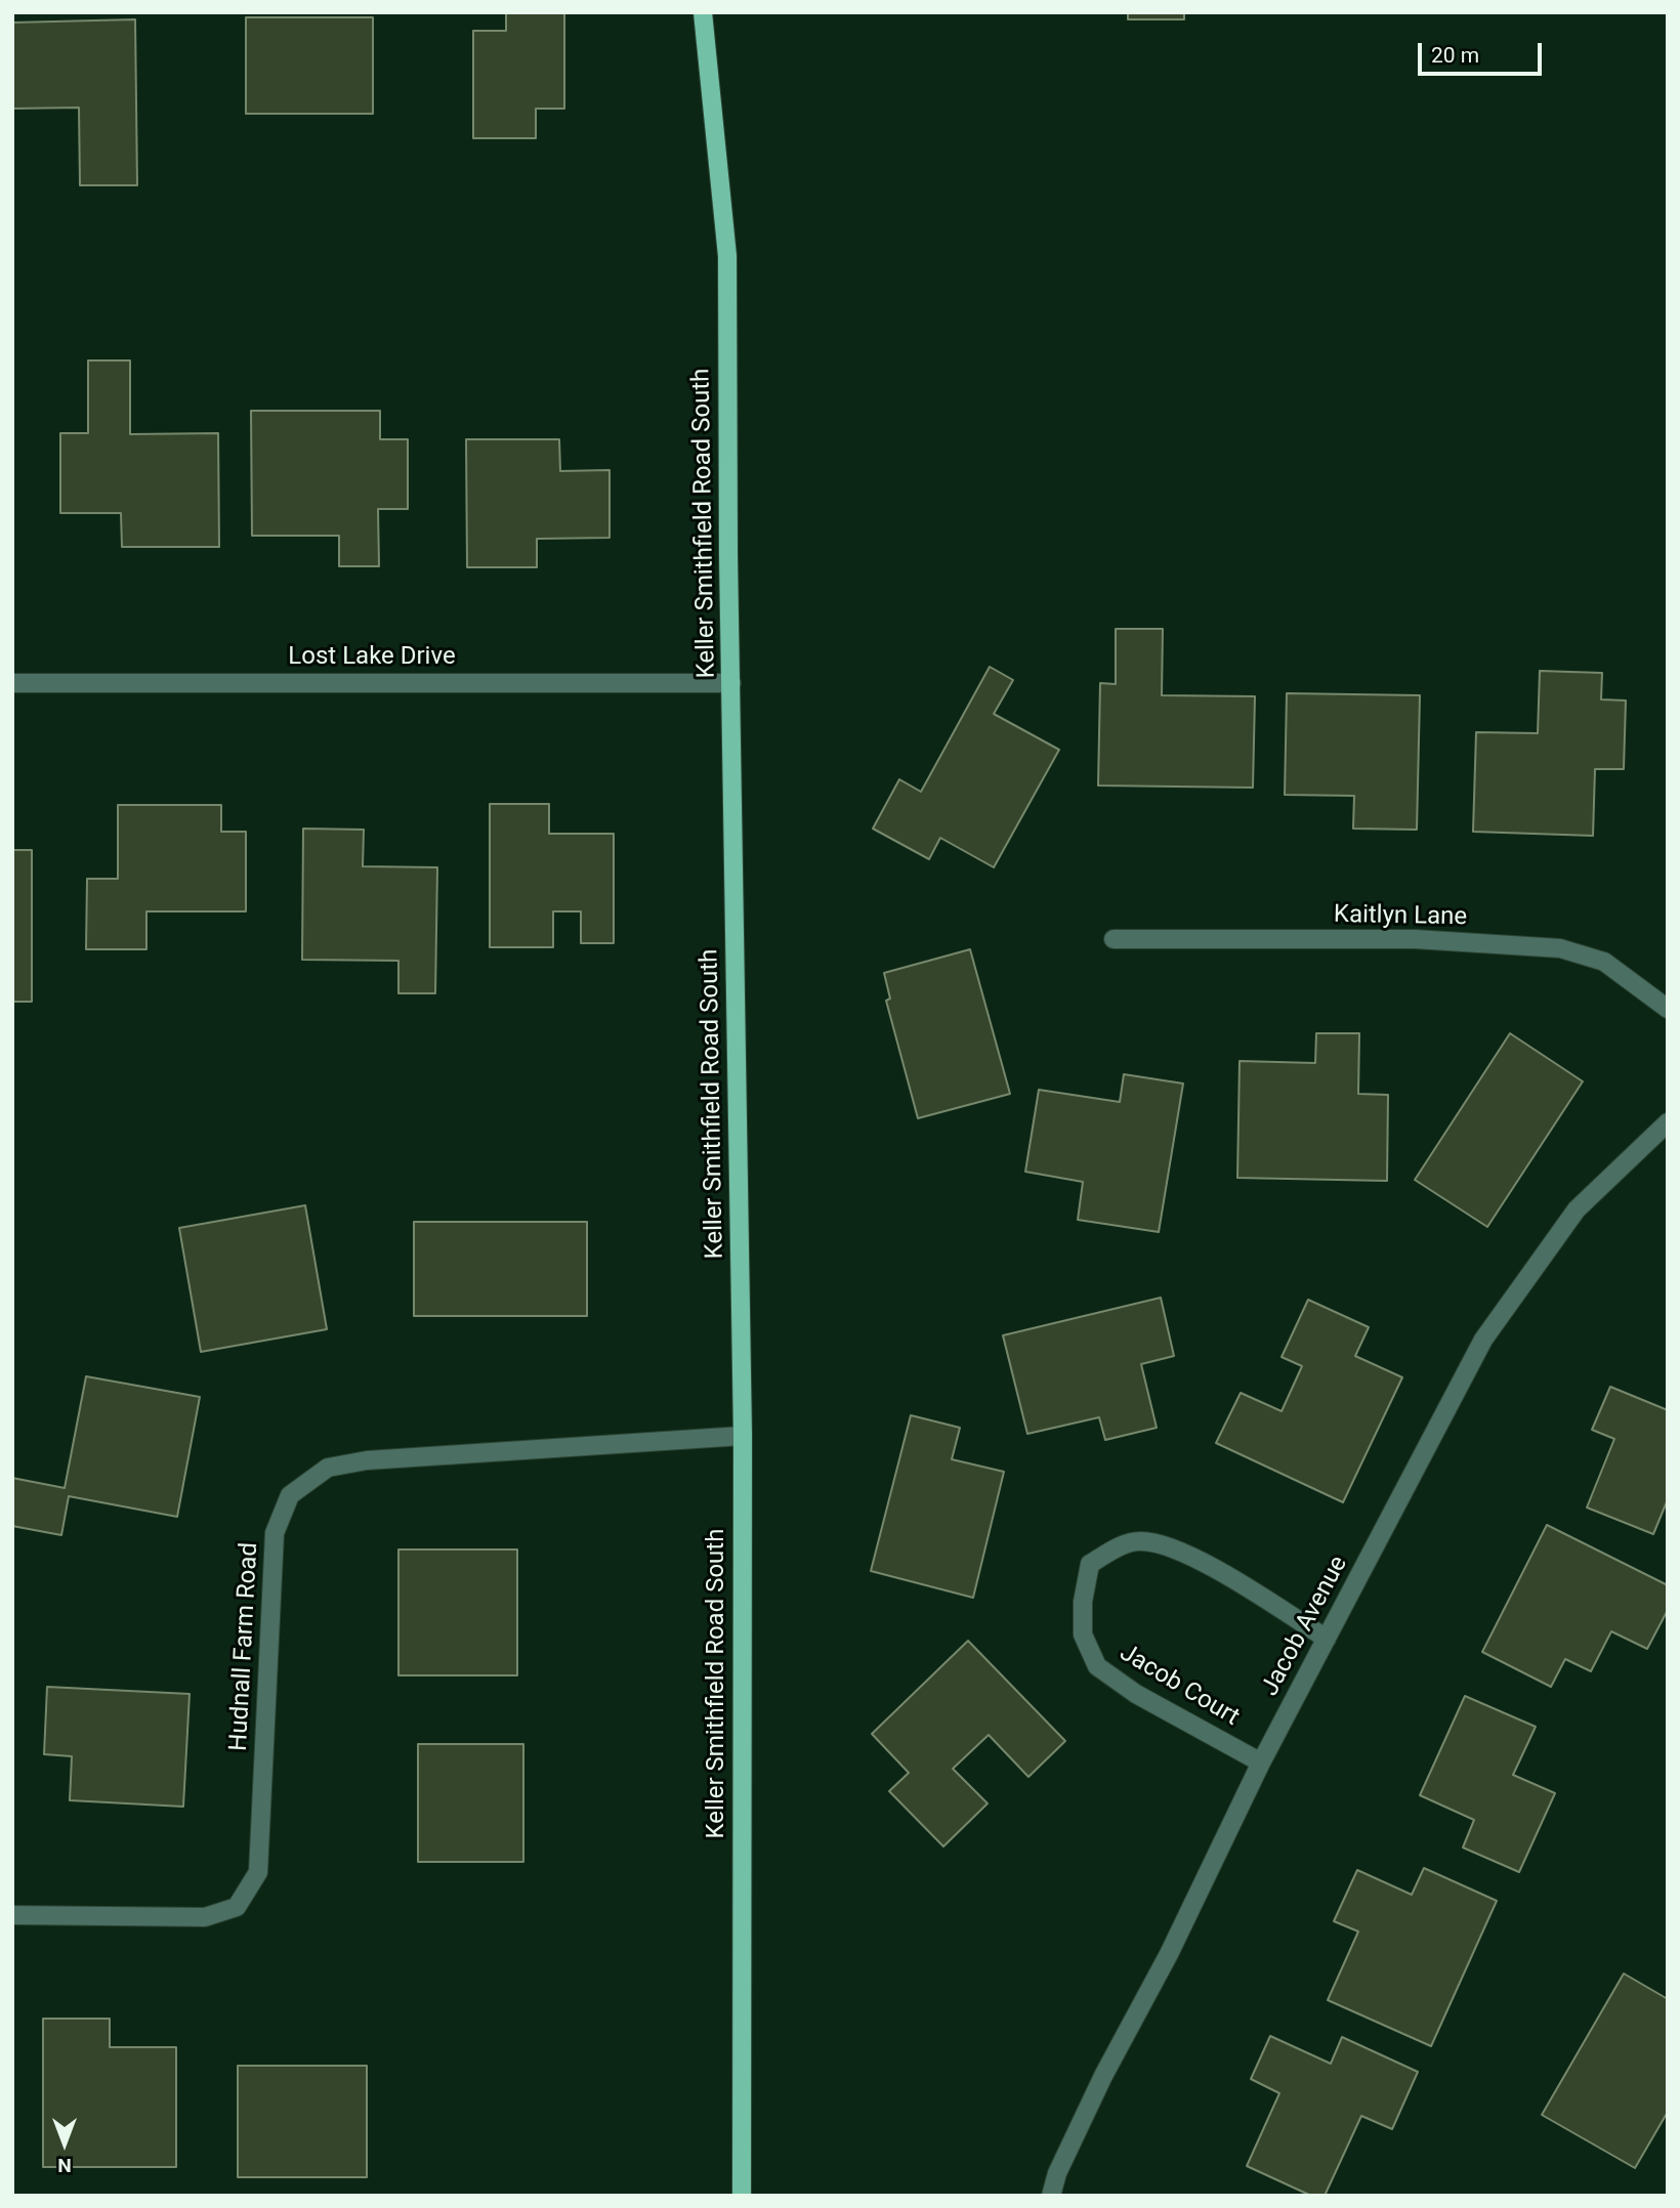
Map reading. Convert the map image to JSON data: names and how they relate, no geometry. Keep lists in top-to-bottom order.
{
  "streets": {
    "main road": ["Keller Smithfield Road South"],
    "street": [
      "Lost Lake Drive",
      "Kaitlyn Lane",
      "Jacob Avenue",
      "Hudnall Farm Road",
      "Jacob Court"
    ]
  },
  "crossings": [
    ["Keller Smithfield Road South", "Lost Lake Drive"],
    ["Keller Smithfield Road South", "Hudnall Farm Road"],
    ["Jacob Avenue", "Jacob Court"]
  ],
  "scale_bar": "20 m",
  "north": "bottom"
}
